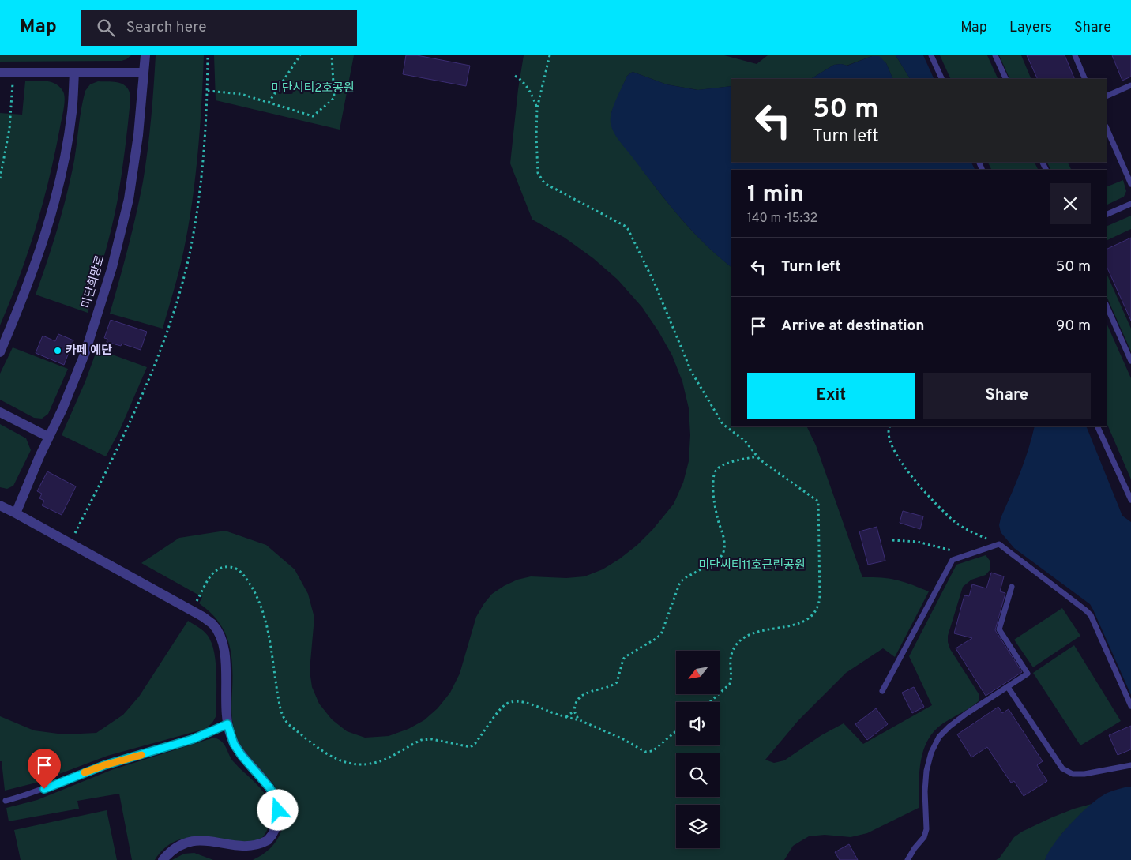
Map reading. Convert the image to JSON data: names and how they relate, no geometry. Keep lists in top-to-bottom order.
{
  "streets": {
    "street": ["미단희망로"]
  },
  "parks": ["미단시티2호공원", "미단씨티11호근린공원"],
  "places": ["카페 예단"],
  "north": "bottom left",
  "page": {
    "header": "Map",
    "search": "Search here",
    "nav": ["Map", "Layers", "Share"],
    "turn": ["50 m", "Turn left"],
    "heading": ["1 min", "140 m · 15:32"],
    "list": [
      {
        "name": "Turn left",
        "value": "50 m"
      },
      {
        "name": "Arrive at destination",
        "value": "90 m"
      }
    ],
    "buttons": ["Exit", "Share"]
  }
}
